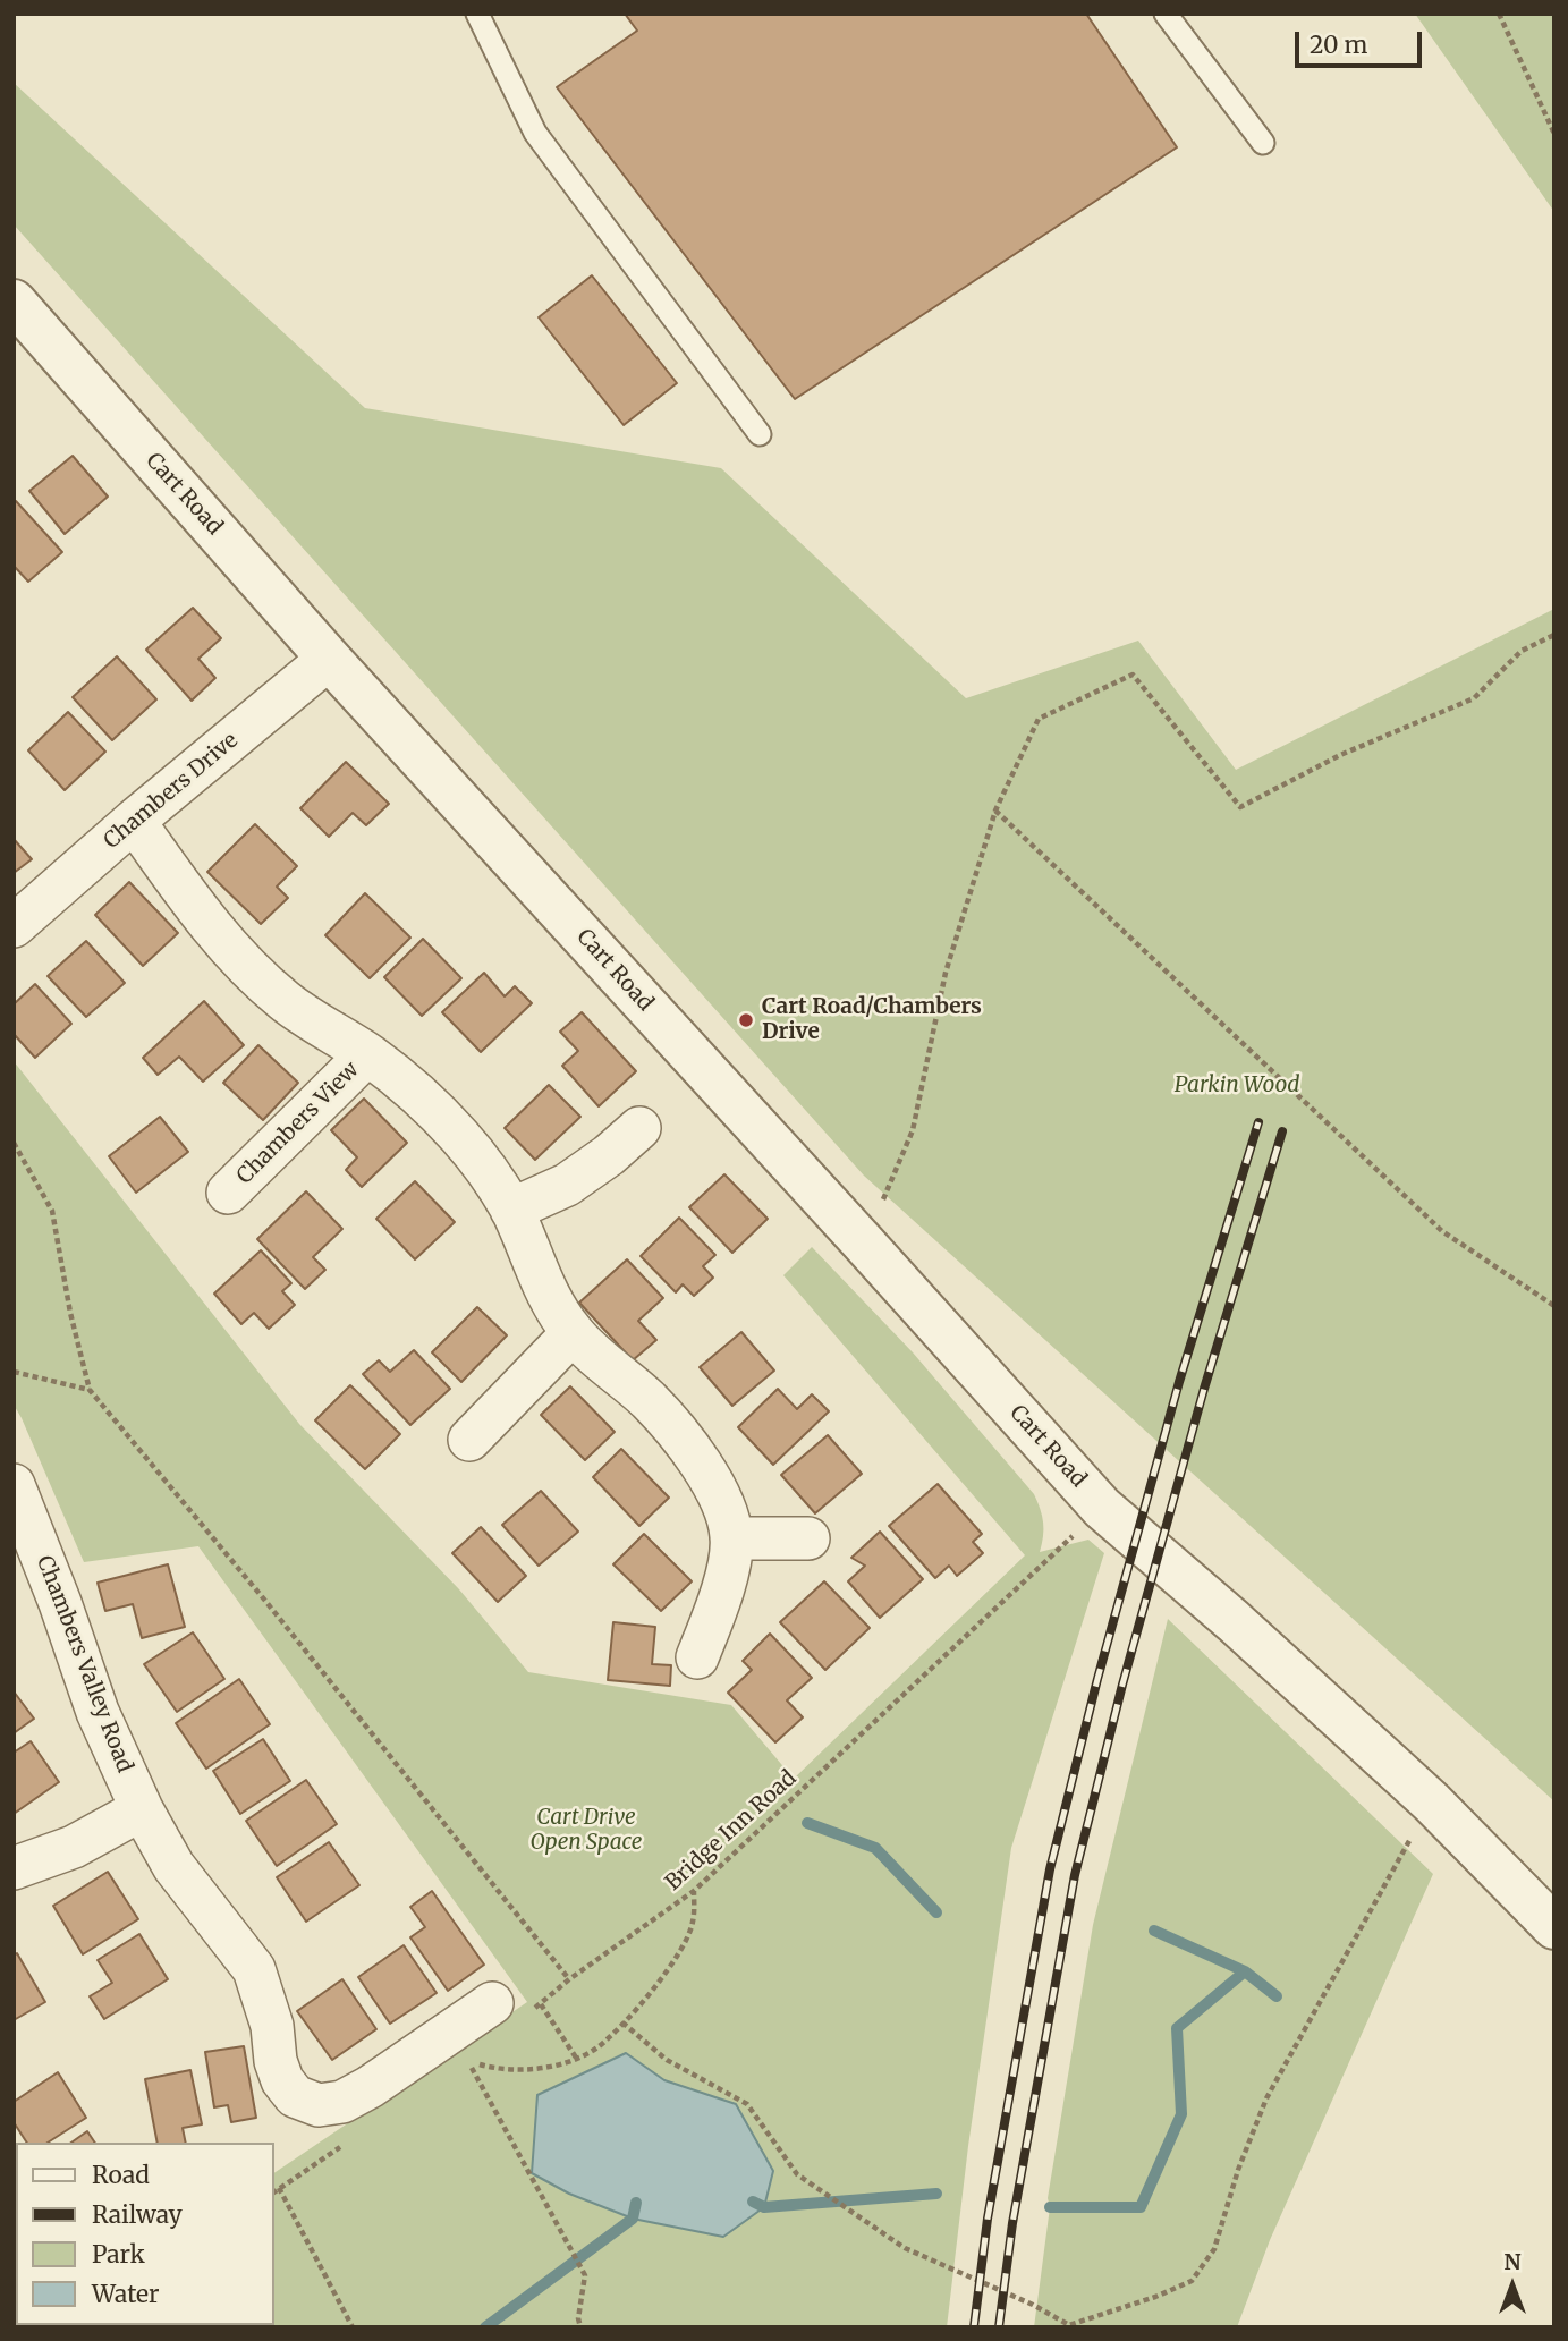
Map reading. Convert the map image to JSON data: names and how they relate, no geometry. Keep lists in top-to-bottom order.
{
  "streets": {
    "street": [
      "Cart Road",
      "Chambers Drive",
      "Chambers View",
      "Chambers Valley Road"
    ],
    "path": ["Bridge Inn Road"]
  },
  "crossings": [
    ["Cart Road", "Chambers Drive"],
    ["Cart Road", "Bridge Inn Road"],
    ["Chambers Drive", "Chambers View"],
    ["Chambers Valley Road", "Bridge Inn Road"]
  ],
  "parks": ["Parkin Wood", "Cart Drive Open Space"],
  "places": ["Cart Road/Chambers Drive"],
  "legend": [
    "Road",
    "Railway",
    "Park",
    "Water"
  ],
  "scale_bar": "20 m",
  "north": "top"
}
